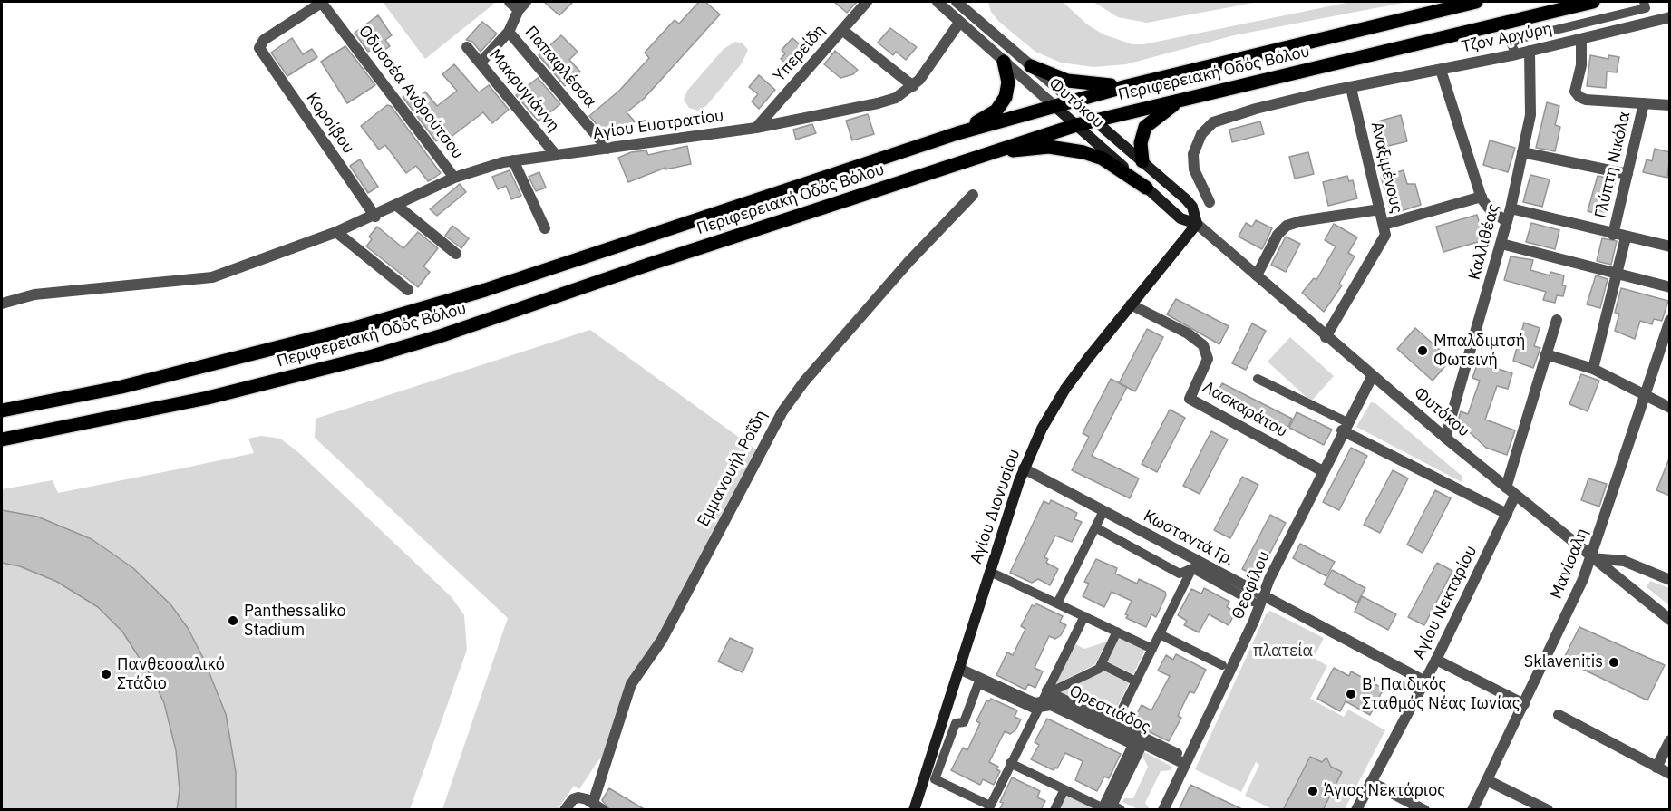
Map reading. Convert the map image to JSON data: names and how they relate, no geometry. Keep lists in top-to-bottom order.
{
  "streets": {
    "main road": ["Περιφερειακή Οδός Βόλου", "Φυτόκου", "Αγίου Διονυσίου"],
    "street": [
      "Τζον Αργύρη",
      "Υπερείδη",
      "Παπαφλέσσα",
      "Μακρυγιάννη",
      "Οδυσσέα Ανδρούτσου",
      "Κοροίβου",
      "Αγίου Ευστρατίου",
      "Γλύπτη Νικόλα",
      "Αναξιμένους",
      "Καλλιθέας",
      "Λασκαράτου",
      "Εμμανουήλ Ροΐδη",
      "Κωσταντά Γρ.",
      "Μανίσαλη",
      "Θεοφίλου",
      "Αγίου Νεκταρίου",
      "Ορεστιάδος"
    ]
  },
  "crossings": [
    ["Τζον Αργύρη", "Αναξιμένους"],
    ["Τζον Αργύρη", "Καλλιθέας"],
    ["Υπερείδη", "Αγίου Ευστρατίου"],
    ["Παπαφλέσσα", "Αγίου Ευστρατίου"],
    ["Περιφερειακή Οδός Βόλου", "Φυτόκου"],
    ["Μακρυγιάννη", "Αγίου Ευστρατίου"],
    ["Οδυσσέα Ανδρούτσου", "Κοροίβου"],
    ["Οδυσσέα Ανδρούτσου", "Αγίου Ευστρατίου"],
    ["Φυτόκου", "Αγίου Ευστρατίου"],
    ["Φυτόκου", "Αναξιμένους"],
    ["Φυτόκου", "Καλλιθέας"],
    ["Φυτόκου", "Αγίου Διονυσίου"],
    ["Φυτόκου", "Μανίσαλη"],
    ["Φυτόκου", "Θεοφίλου"],
    ["Φυτόκου", "Αγίου Νεκταρίου"],
    ["Κοροίβου", "Αγίου Ευστρατίου"],
    ["Λασκαράτου", "Αγίου Διονυσίου"],
    ["Λασκαράτου", "Θεοφίλου"],
    ["Αγίου Διονυσίου", "Κωσταντά Γρ."],
    ["Αγίου Διονυσίου", "Ορεστιάδος"],
    ["Κωσταντά Γρ.", "Θεοφίλου"],
    ["Κωσταντά Γρ.", "Αγίου Νεκταρίου"],
    ["Θεοφίλου", "Ορεστιάδος"]
  ],
  "parks": ["πλατεία"],
  "places": [
    "Μπαλδιμτσή Φωτεινή",
    "Panthessaliko Stadium",
    "Sklavenitis",
    "Πανθεσσαλικό Στάδιο",
    "Β' Παιδικός Σταθμός Νέας Ιωνίας",
    "Άγιος Νεκτάριος"
  ]
}
